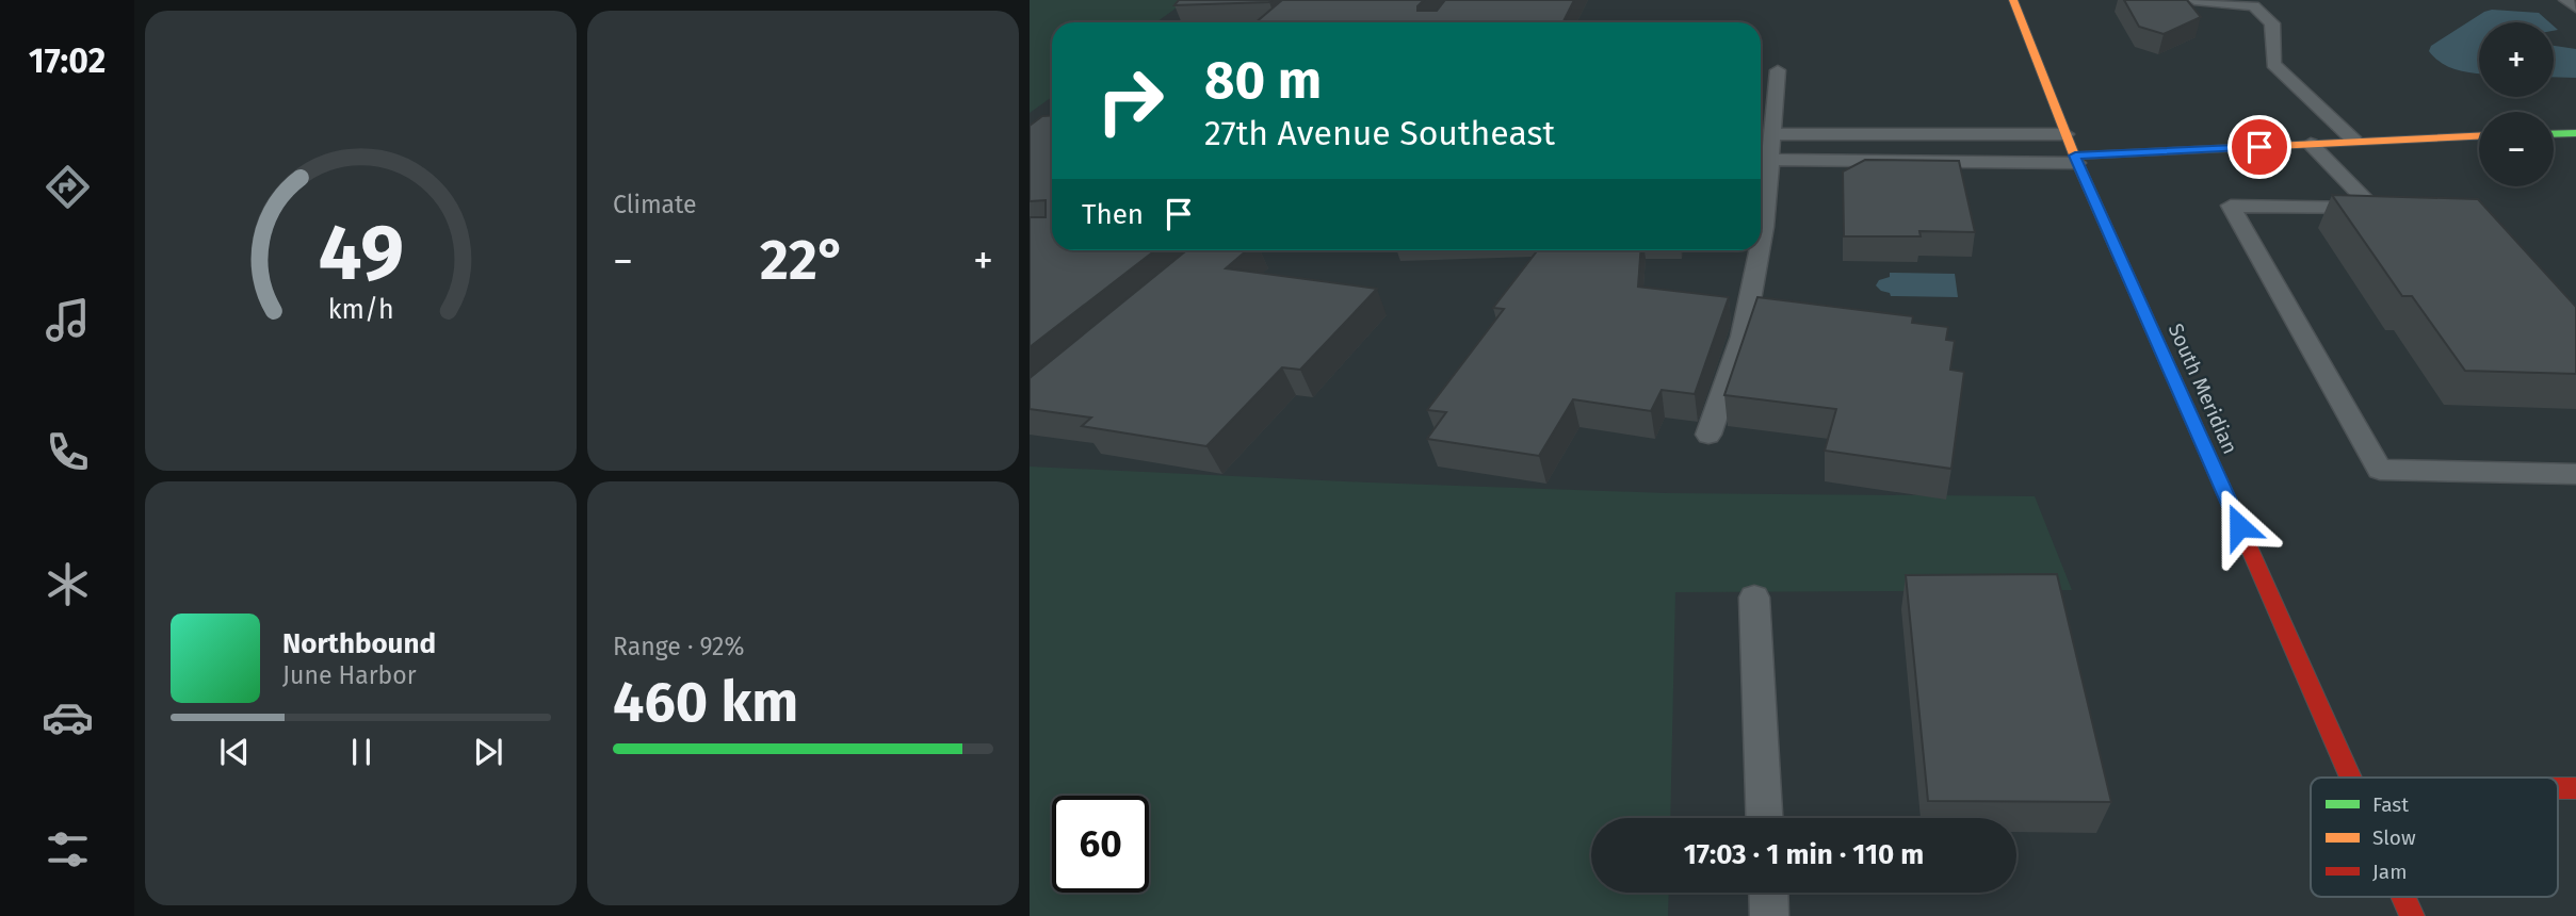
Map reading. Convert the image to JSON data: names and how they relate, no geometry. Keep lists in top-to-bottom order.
{
  "streets": {
    "main road": ["South Meridian"]
  },
  "legend": ["Fast", "Slow", "Jam"],
  "page": {
    "tabs": "17:02",
    "tile": [
      "Climate",
      ["Range · 92%", "460 km"]
    ],
    "map_buttons": ["+", "−"],
    "turn": ["80 m", "27th Avenue Southeast"],
    "then": "Then",
    "heat": ["−", "22°", "+"],
    "song": ["Northbound", "June Harbor"],
    "limit": "60",
    "trip": "17:03 · 1 min · 110 m",
    "gauge": ["49", "km/h"]
  }
}
